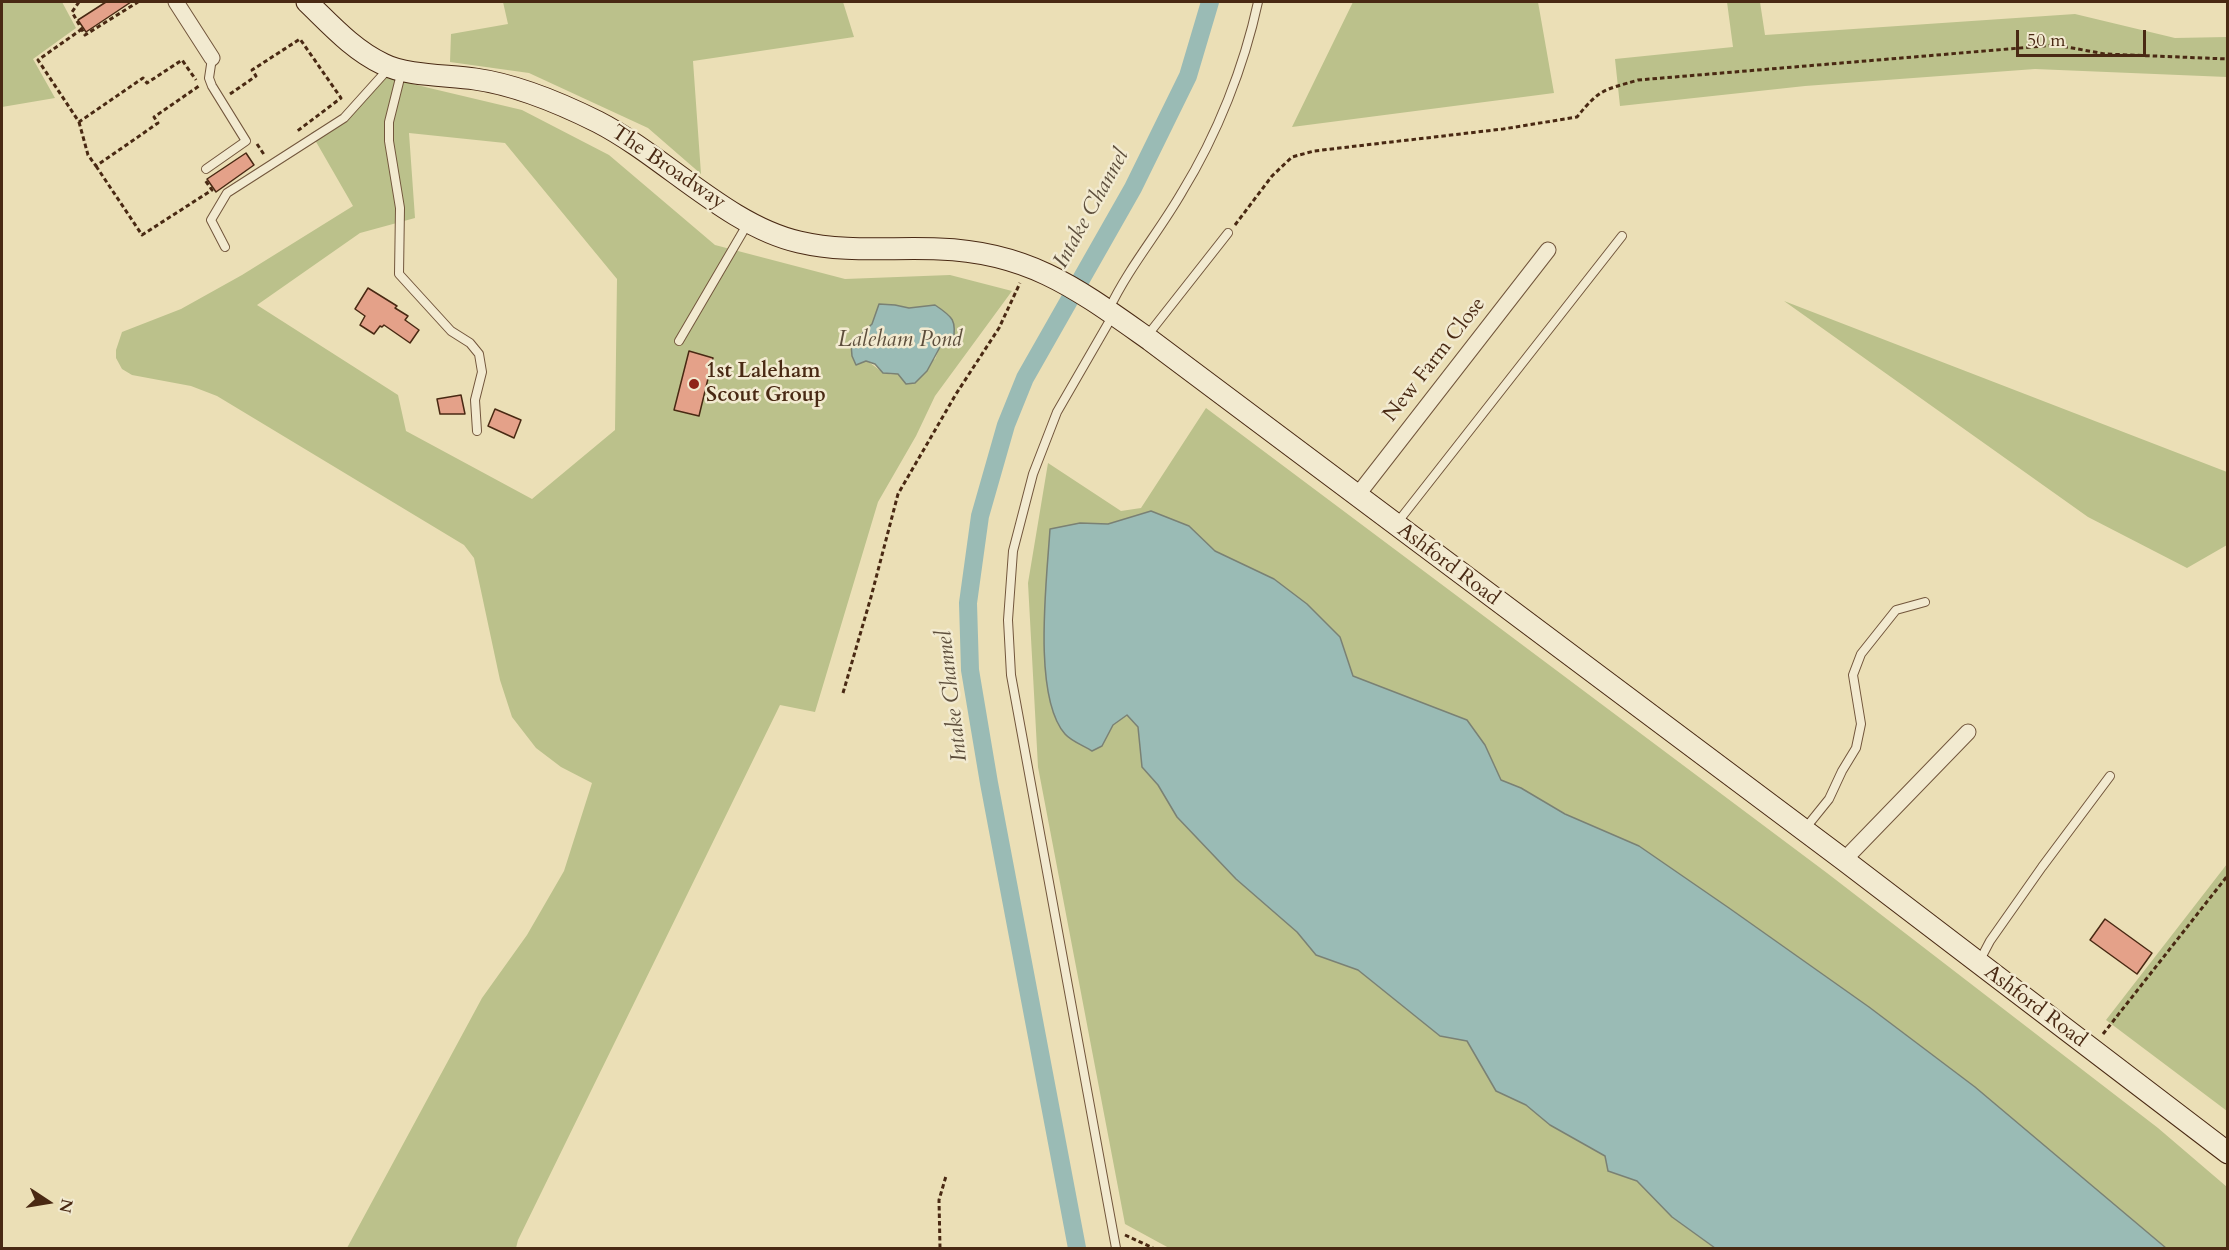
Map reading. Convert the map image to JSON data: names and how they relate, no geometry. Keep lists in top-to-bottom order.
{
  "streets": {
    "main road": ["The Broadway", "Ashford Road"],
    "street": ["New Farm Close"]
  },
  "crossings": [
    ["The Broadway", "Ashford Road"],
    ["New Farm Close", "Ashford Road"]
  ],
  "water": ["Intake Channel", "Laleham Pond"],
  "places": ["1st Laleham Scout Group"],
  "scale_bar": "50 m",
  "north": "right"
}
